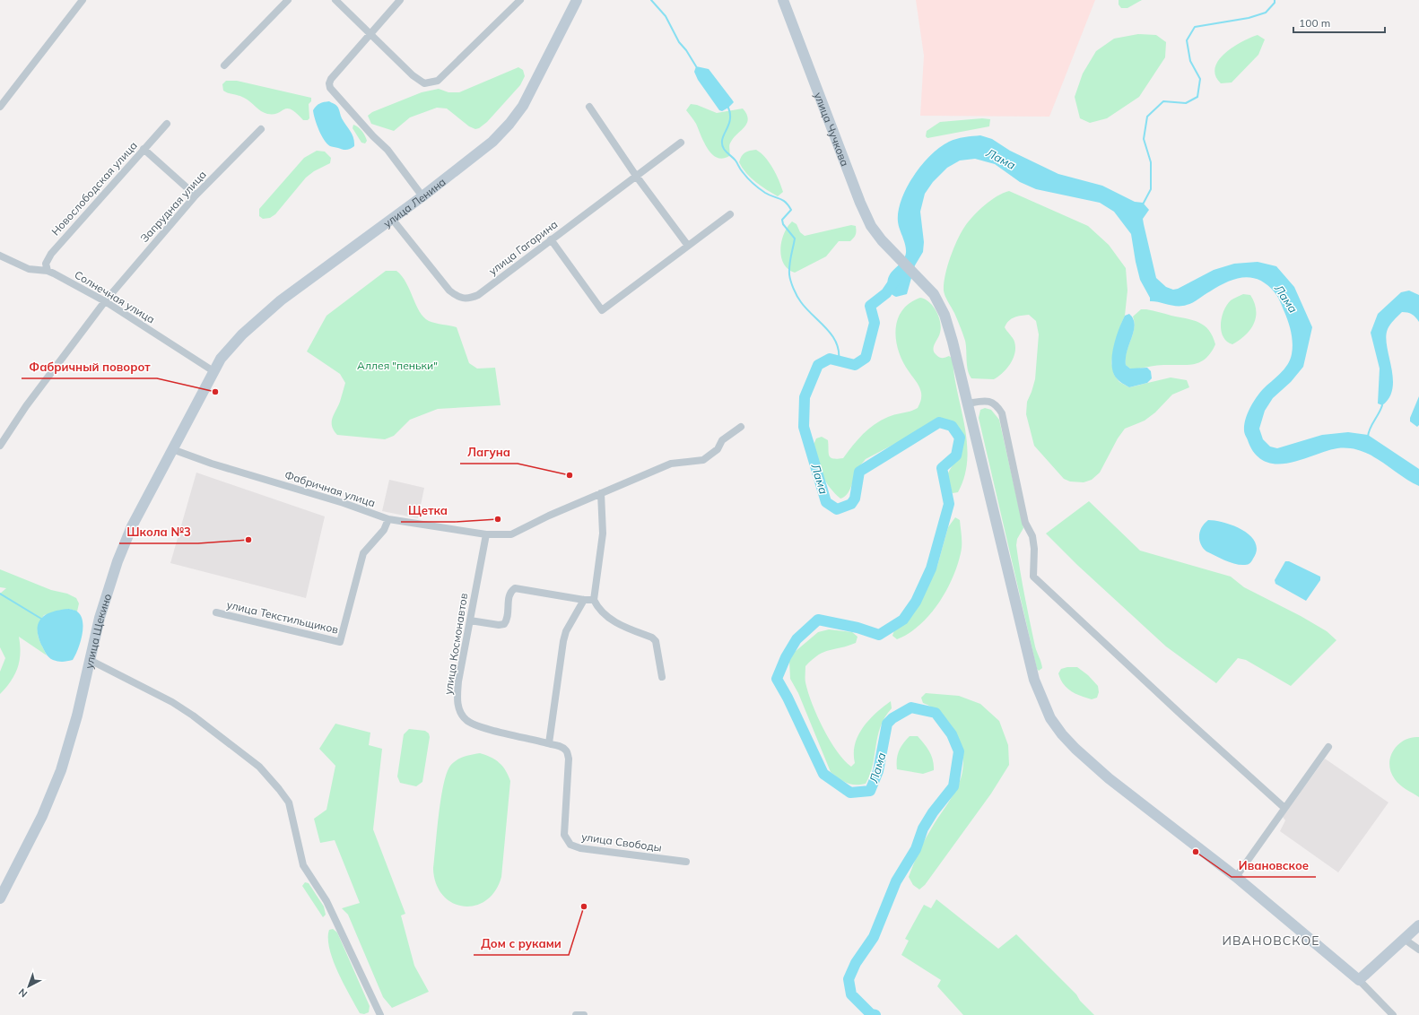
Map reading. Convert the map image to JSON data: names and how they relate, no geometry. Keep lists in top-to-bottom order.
{
  "streets": {
    "street": [
      "улица Чучкова",
      "Новослободская улица",
      "улица Ленина",
      "Запрудная улица",
      "улица Гагарина",
      "Солнечная улица",
      "Фабричная улица",
      "улица Текстильщиков",
      "улица Щекино",
      "улица Космонавтов",
      "улица Свободы"
    ]
  },
  "crossings": [
    ["Новослободская улица", "Солнечная улица"],
    ["улица Ленина", "улица Гагарина"],
    ["улица Ленина", "Солнечная улица"],
    ["улица Ленина", "улица Щекино"],
    ["Запрудная улица", "Солнечная улица"],
    ["Солнечная улица", "улица Щекино"],
    ["Фабричная улица", "улица Текстильщиков"],
    ["Фабричная улица", "улица Щекино"],
    ["Фабричная улица", "улица Космонавтов"],
    ["улица Космонавтов", "улица Свободы"]
  ],
  "districts": ["ИВАНОВСКОЕ"],
  "water": ["Лама"],
  "parks": ["Аллея \"пеньки\""],
  "places": [
    "Фабричный поворот",
    "Лагуна",
    "Щетка",
    "Школа №3",
    "Ивановское",
    "Дом с руками"
  ],
  "scale_bar": "100 m",
  "north": "bottom left"
}
